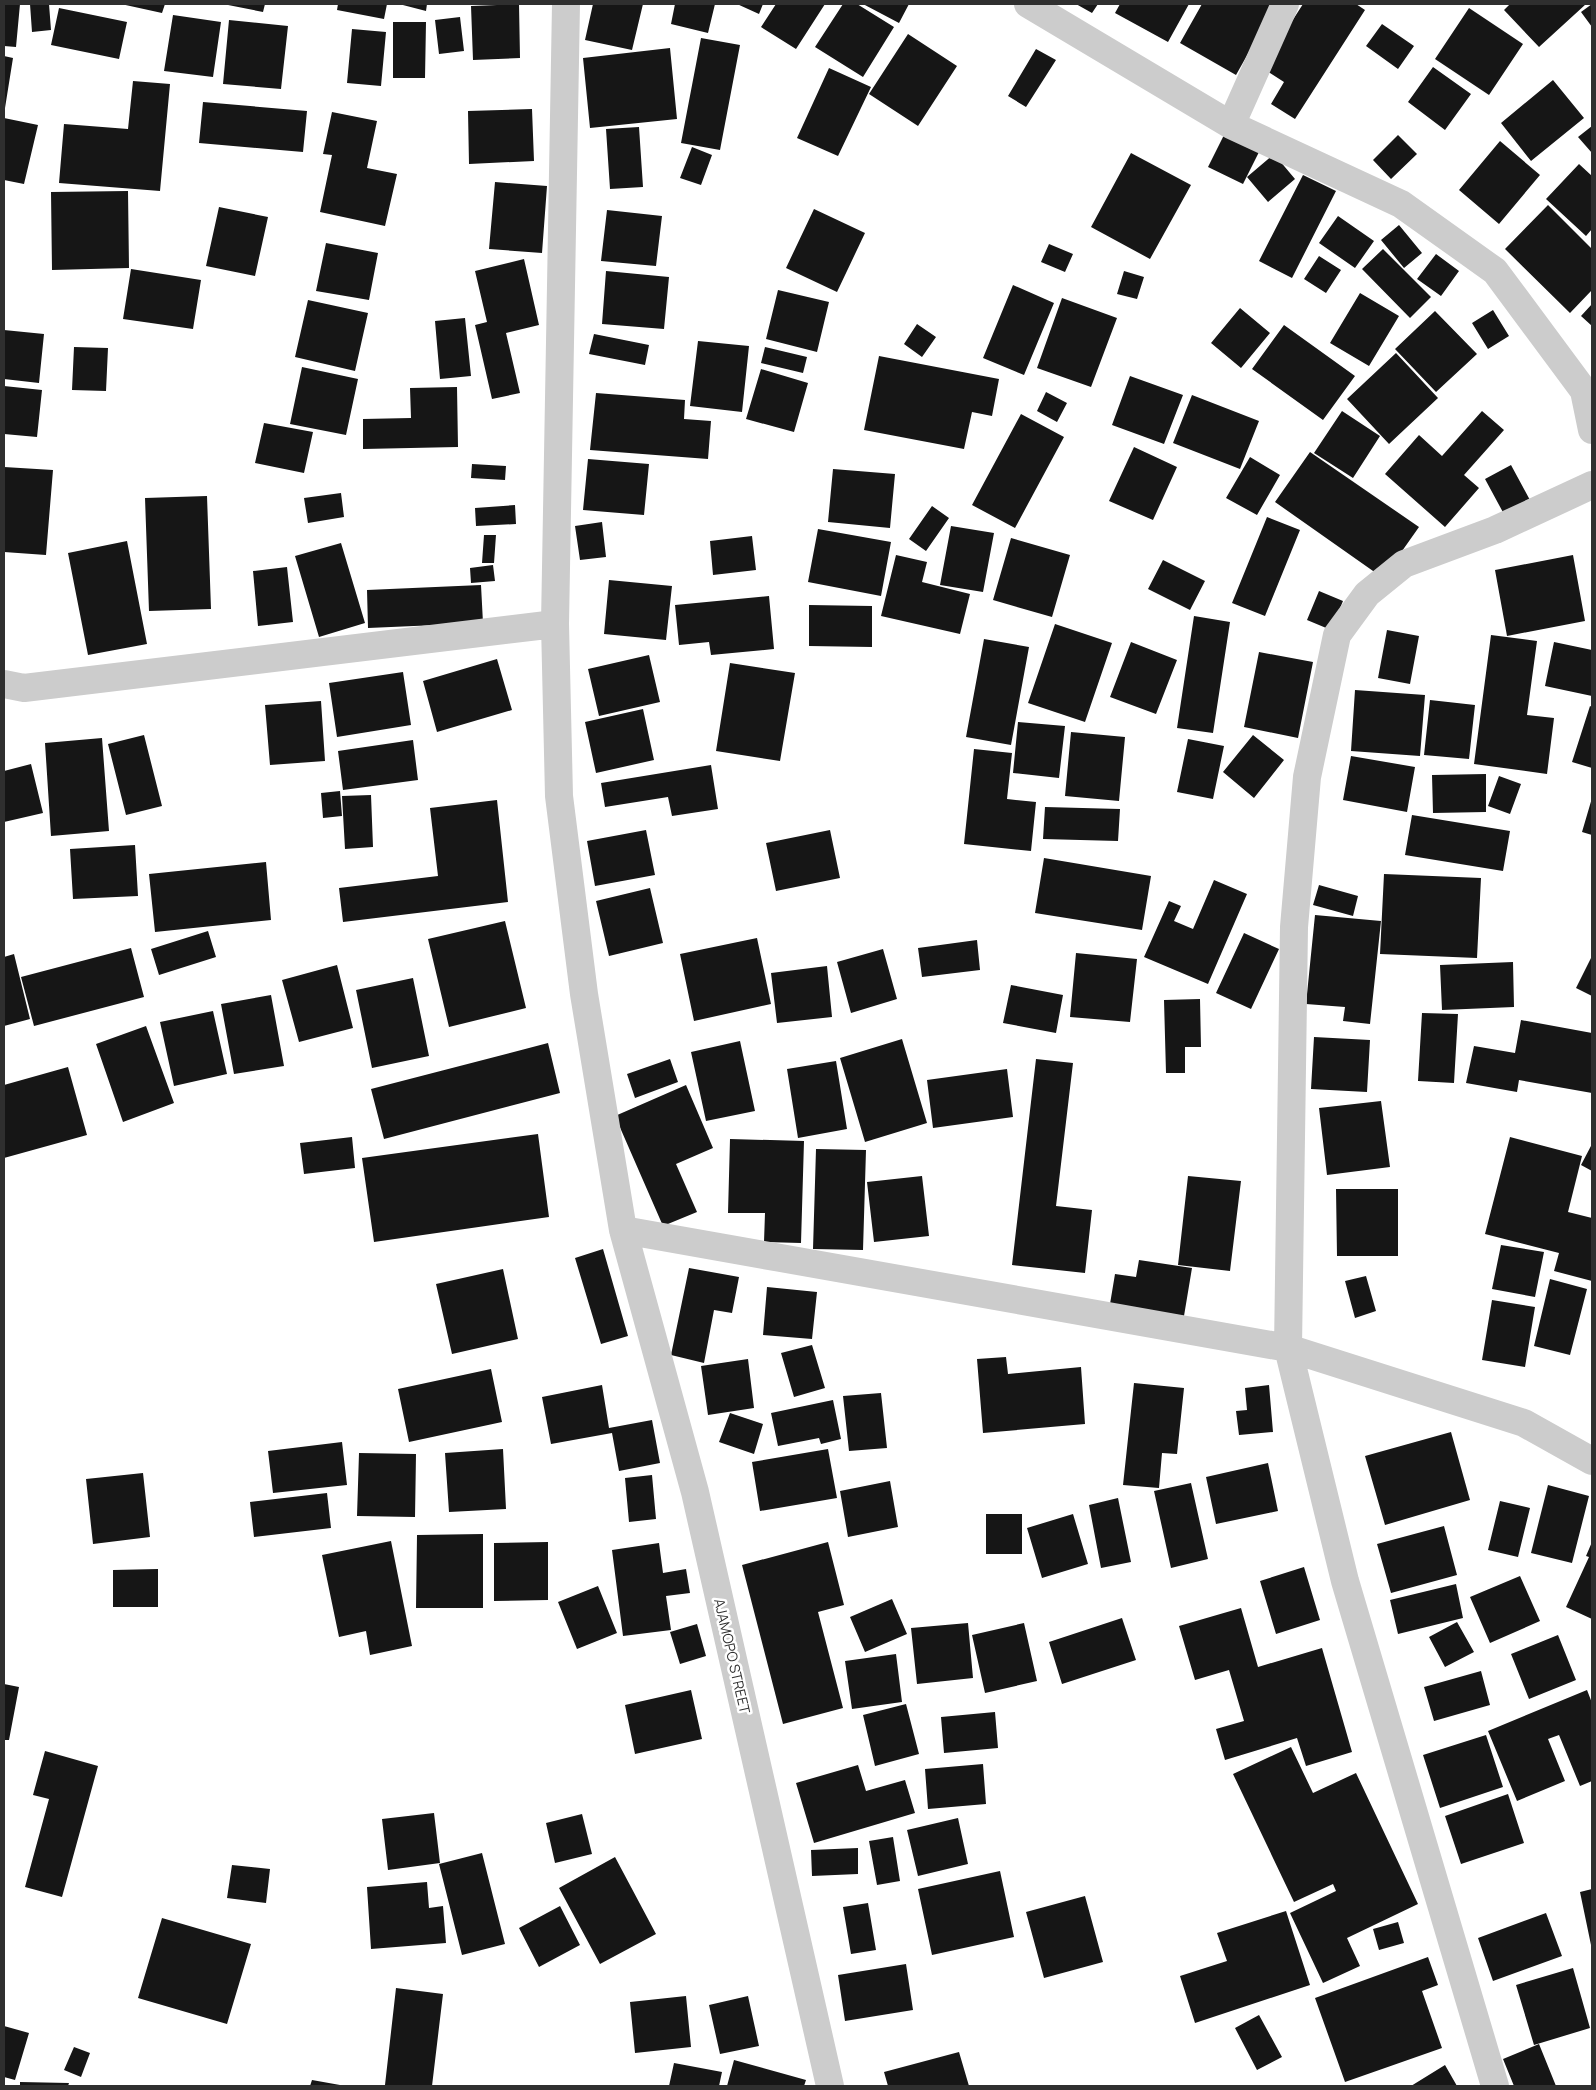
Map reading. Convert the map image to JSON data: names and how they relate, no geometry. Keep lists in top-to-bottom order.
{
  "streets": {
    "street": ["AJAMOPO STREET"]
  }
}
